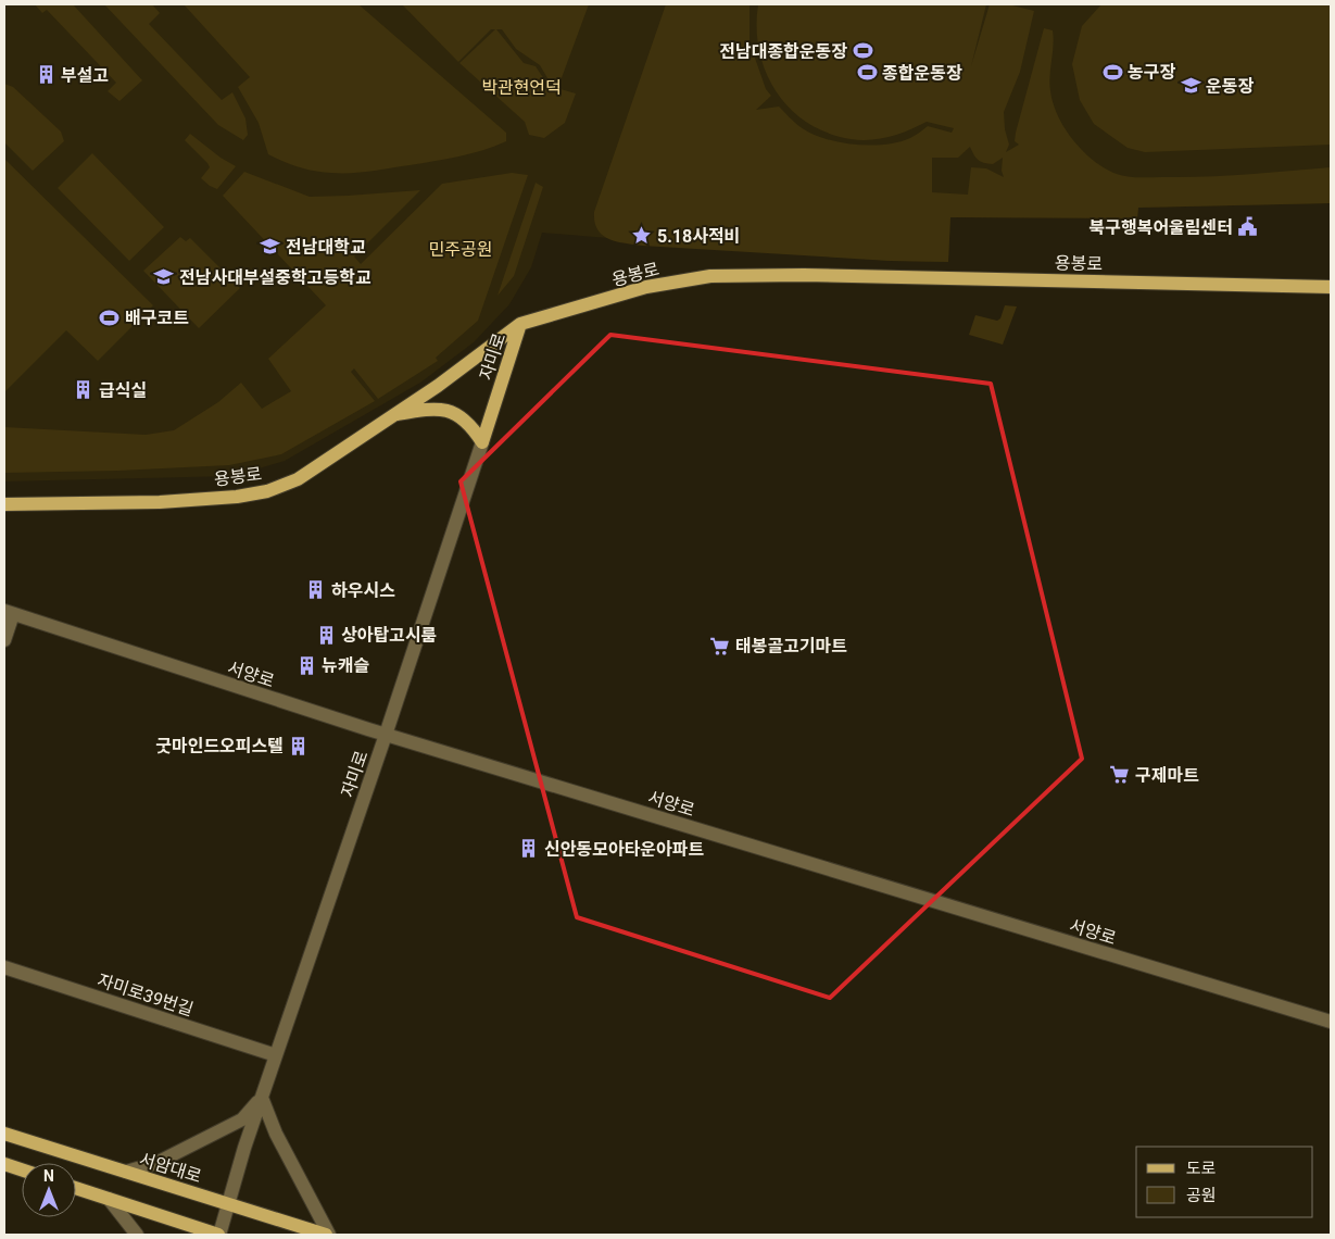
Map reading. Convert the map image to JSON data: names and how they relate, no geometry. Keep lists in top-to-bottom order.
{
  "streets": {
    "main road": ["용봉로", "자미로", "서암대로"],
    "street": ["서양로", "자미로39번길"]
  },
  "crossings": [
    ["용봉로", "자미로"],
    ["자미로", "서양로"],
    ["자미로", "자미로39번길"],
    ["자미로", "서암대로"]
  ],
  "parks": ["박관현언덕", "민주공원"],
  "places": {
    "sports": [
      "전남대종합운동장",
      "농구장",
      "종합운동장",
      "배구코트"
    ],
    "building": [
      "부설고",
      "급식실",
      "하우시스",
      "상아탑고시룸",
      "뉴캐슬",
      "굿마인드오피스텔",
      "신안동모아타운아파트"
    ],
    "school or university": ["운동장", "전남대학교", "전남사대부설중학고등학교"],
    "public building": ["북구행복어울림센터"],
    "place": ["5.18사적비"],
    "supermarket": ["태봉골고기마트", "구제마트"]
  },
  "legend": ["도로", "공원"],
  "north": "top"
}
